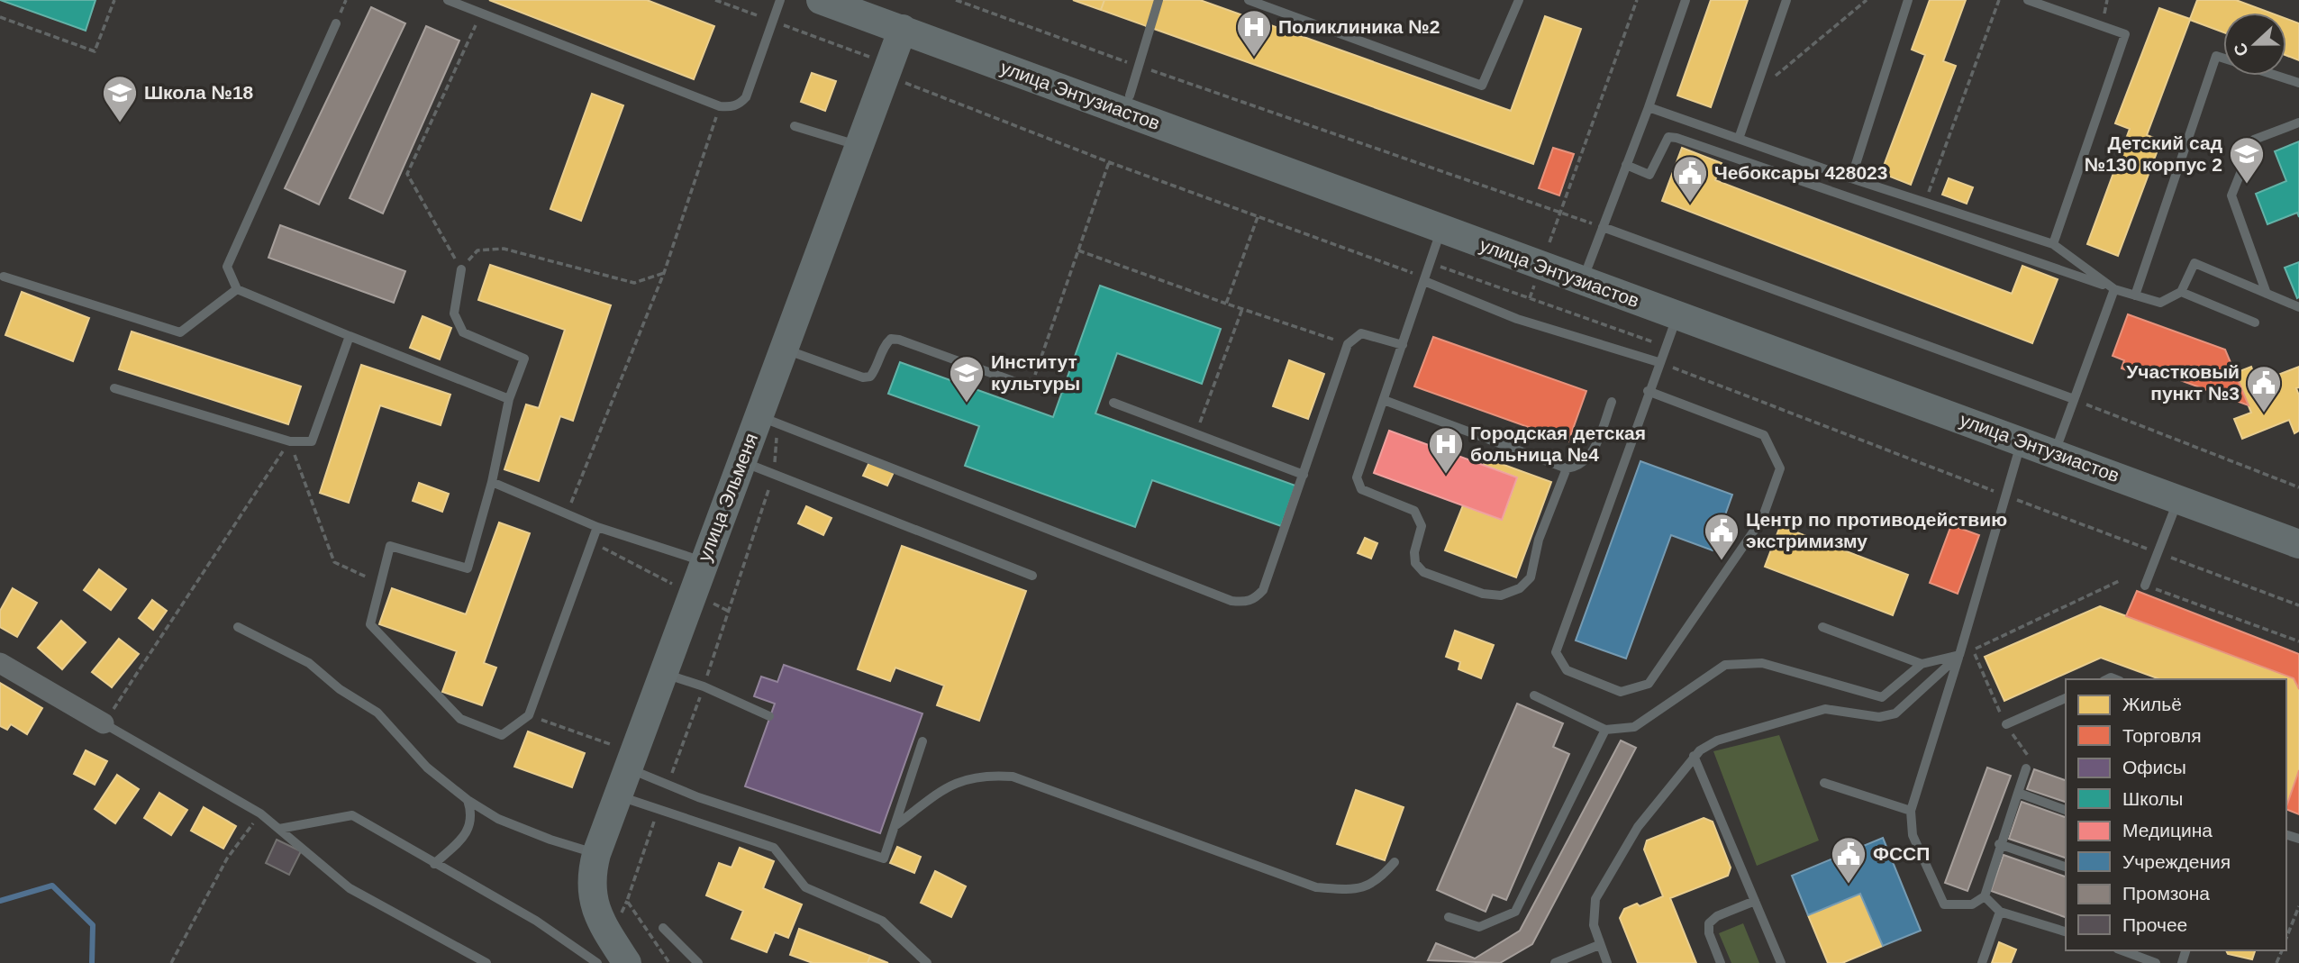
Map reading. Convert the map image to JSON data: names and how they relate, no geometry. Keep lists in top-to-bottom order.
{
  "streets": {
    "main road": ["улица Энтузиастов", "улица Эльменя"]
  },
  "crossings": [
    ["улица Энтузиастов", "улица Эльменя"]
  ],
  "places": {
    "hospital": ["Поликлиника №2", "Городская детская больница №4"],
    "school or university": ["Школа №18", "Детский сад №130 корпус 2", "Институт культуры"],
    "public building": [
      "Чебоксары 428023",
      "Участковый пункт №3",
      "Центр по противодействию экстримизму",
      "ФССП"
    ]
  },
  "legend": [
    "Жильё",
    "Торговля",
    "Офисы",
    "Школы",
    "Медицина",
    "Учреждения",
    "Промзона",
    "Прочее"
  ],
  "north": "left"
}
